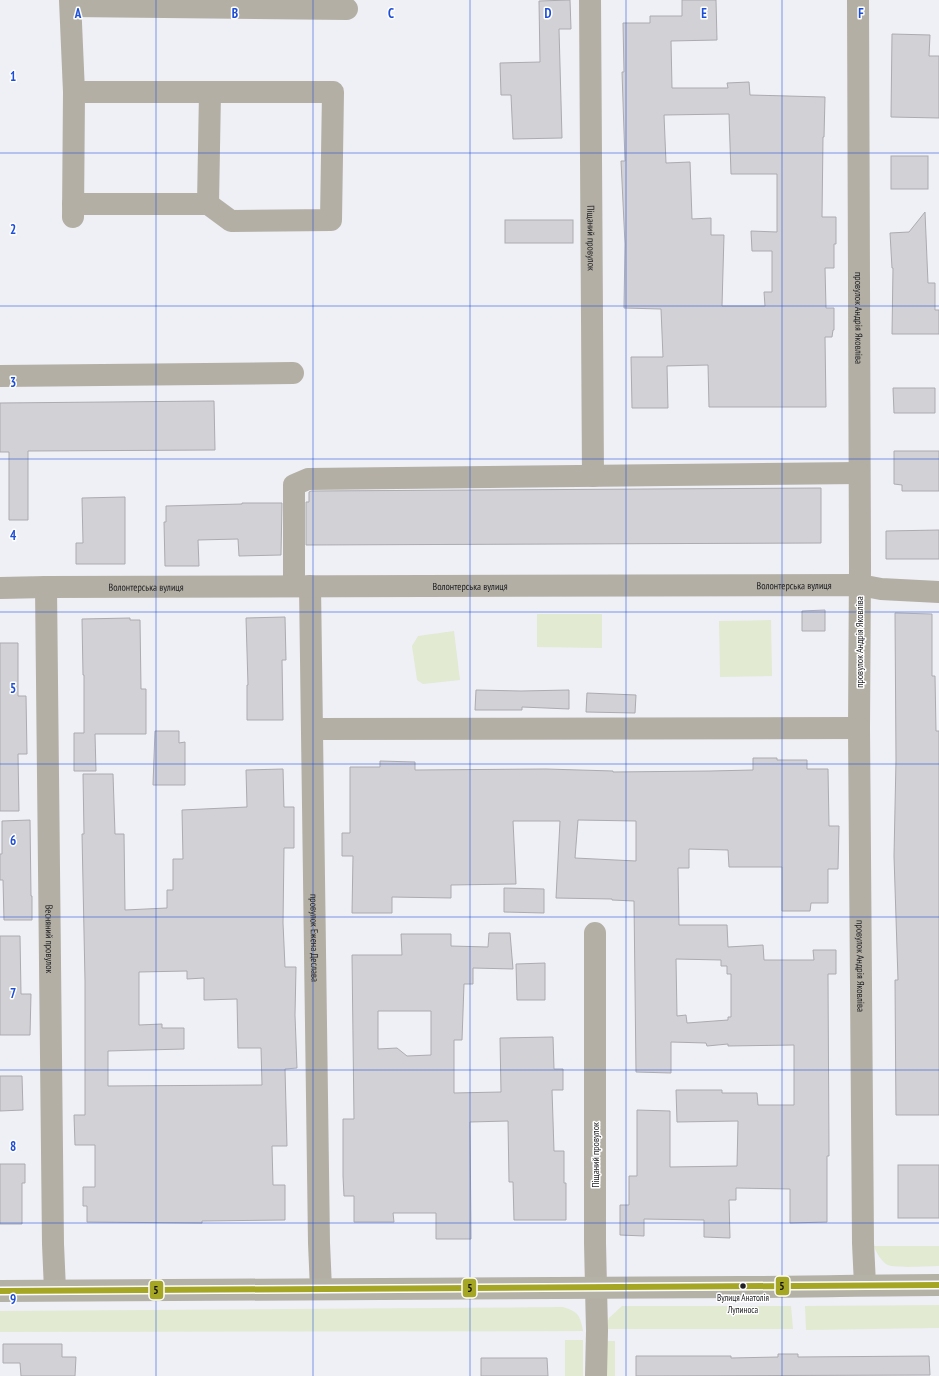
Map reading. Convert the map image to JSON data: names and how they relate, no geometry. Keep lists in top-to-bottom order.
{
  "streets": {
    "street": [
      "Піщаний провулок",
      "провулок Андрія Яковліва",
      "Волонтерська вулиця",
      "Весняний провулок",
      "провулок Ежена Деслава"
    ]
  },
  "crossings": [
    ["Піщаний провулок", "провулок Ежена Деслава"],
    ["провулок Андрія Яковліва", "Волонтерська вулиця"],
    ["Волонтерська вулиця", "Весняний провулок"],
    ["Волонтерська вулиця", "провулок Ежена Деслава"]
  ],
  "places": ["Вулиця Анатолія Лупиноса"],
  "lines": ["transit line 5"],
  "grid": {
    "columns": [
      "A",
      "B",
      "C",
      "D",
      "E",
      "F"
    ],
    "rows": [
      "1",
      "2",
      "3",
      "4",
      "5",
      "6",
      "7",
      "8",
      "9"
    ]
  }
}
